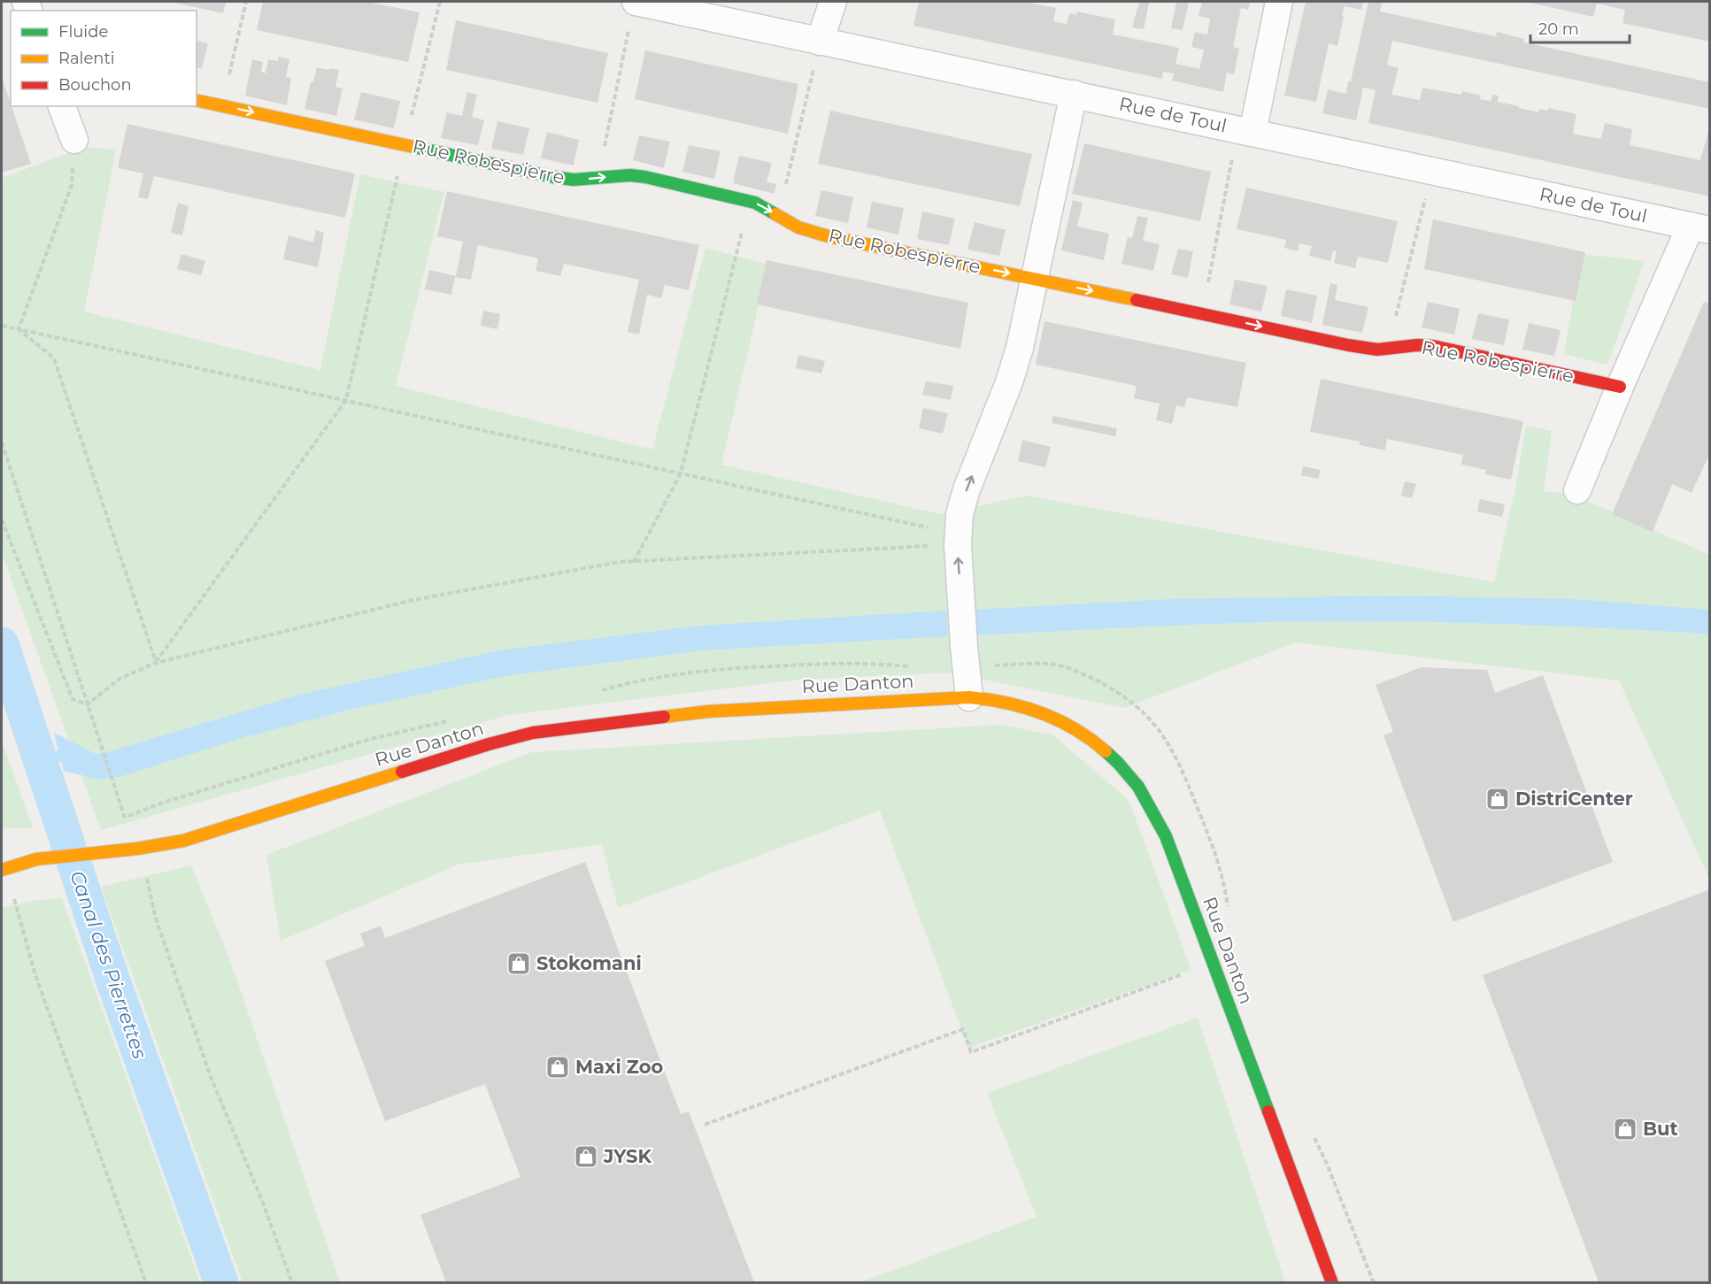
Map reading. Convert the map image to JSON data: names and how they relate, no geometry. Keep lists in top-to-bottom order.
{
  "streets": {
    "street": ["Rue de Toul", "Rue Robespierre", "Rue Danton"]
  },
  "one_way": ["Rue Robespierre"],
  "water": ["Canal des Pierrettes"],
  "places": {
    "shop": [
      "DistriCenter",
      "Stokomani",
      "Maxi Zoo",
      "But",
      "JYSK"
    ]
  },
  "legend": ["Fluide", "Ralenti", "Bouchon"],
  "scale_bar": "20 m"
}
